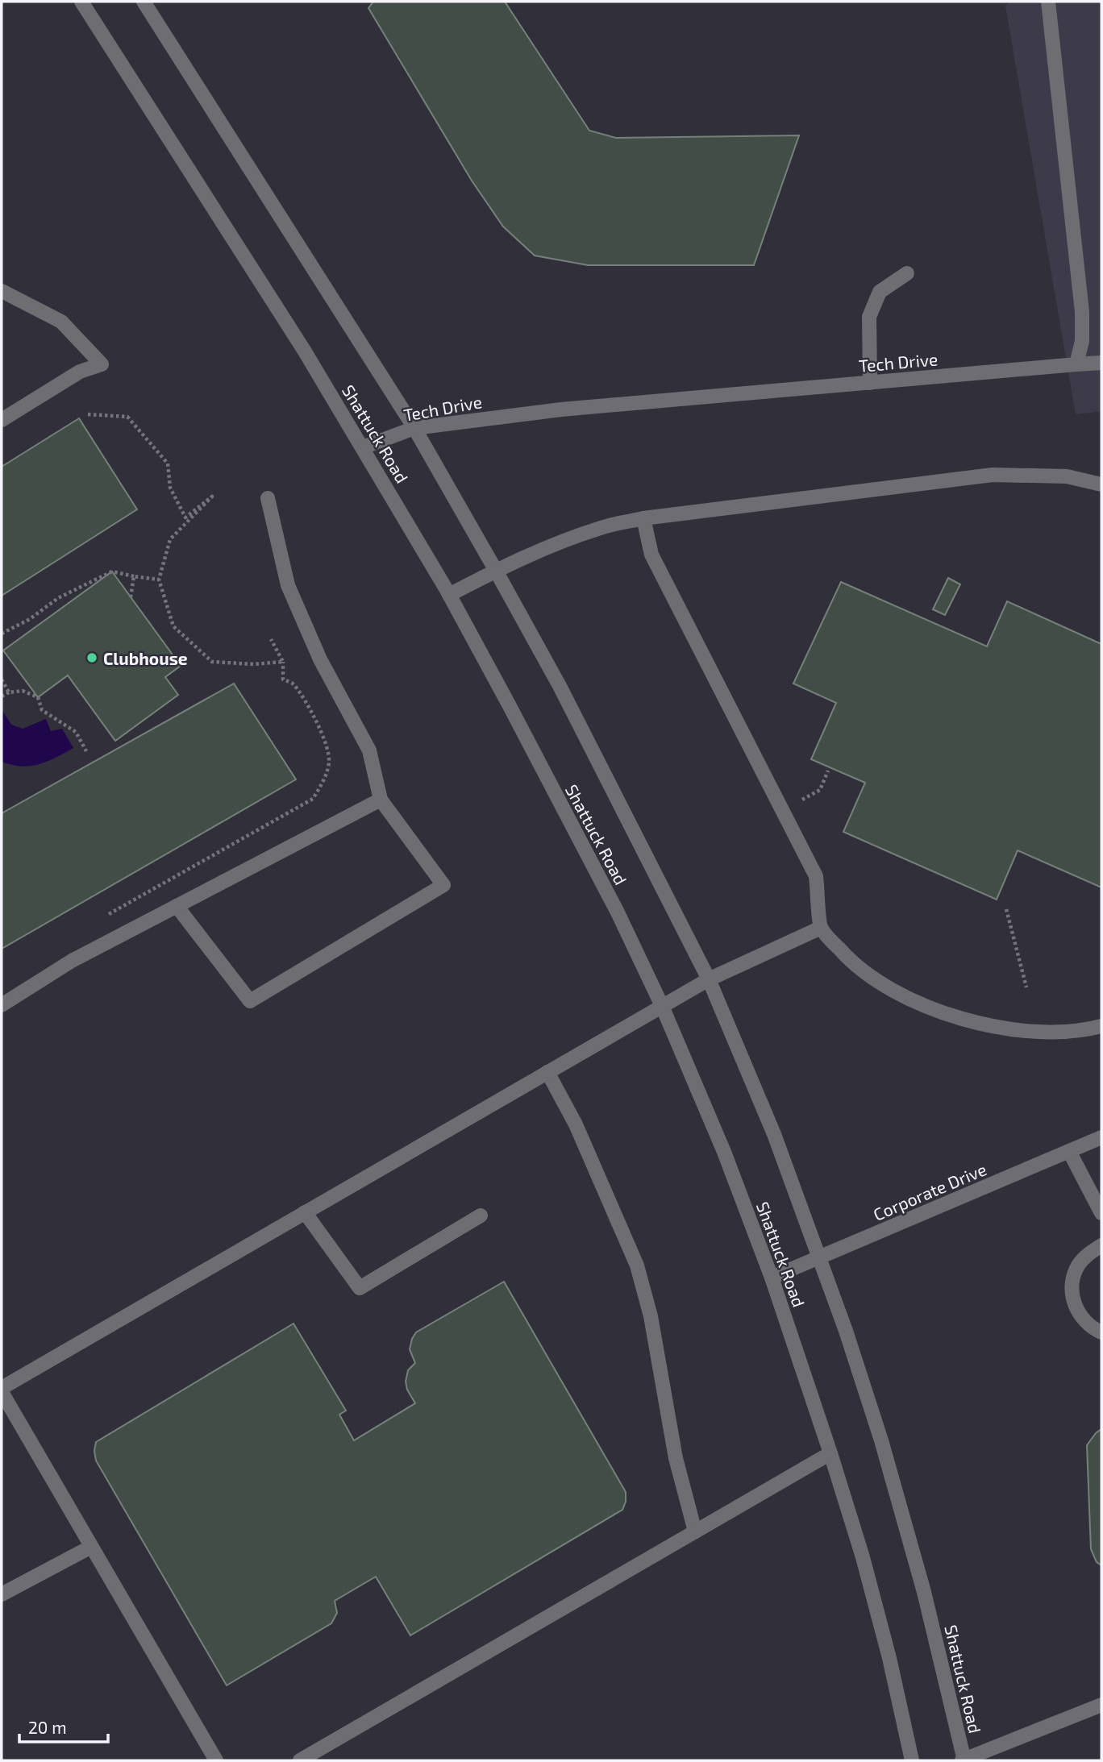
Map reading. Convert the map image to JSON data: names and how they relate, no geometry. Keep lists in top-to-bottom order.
{
  "streets": {
    "street": ["Tech Drive", "Shattuck Road", "Corporate Drive"]
  },
  "crossings": [
    ["Tech Drive", "Shattuck Road"],
    ["Shattuck Road", "Corporate Drive"]
  ],
  "places": ["Clubhouse"],
  "scale_bar": "20 m"
}
